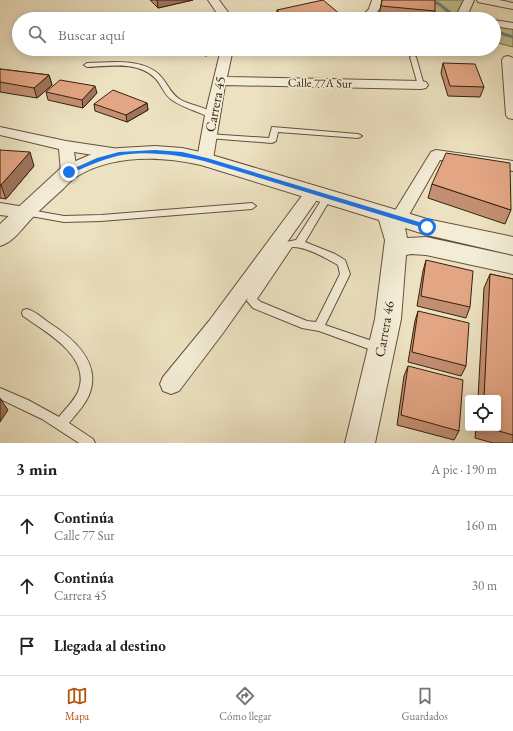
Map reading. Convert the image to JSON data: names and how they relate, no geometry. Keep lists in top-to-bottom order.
{
  "streets": {
    "street": ["Calle 77A Sur", "Carrera 45", "Carrera 46"]
  },
  "crossings": [
    ["Calle 77A Sur", "Carrera 45"]
  ],
  "page": {
    "search": "Buscar aquí",
    "heading": ["3 min", "A pie · 190 m"],
    "list": [
      ["Continúa", "Calle 77 Sur", "160 m"],
      ["Continúa", "Carrera 45", "30 m"],
      "Llegada al destino"
    ],
    "nav": ["Mapa", "Cómo llegar", "Guardados"]
  }
}
